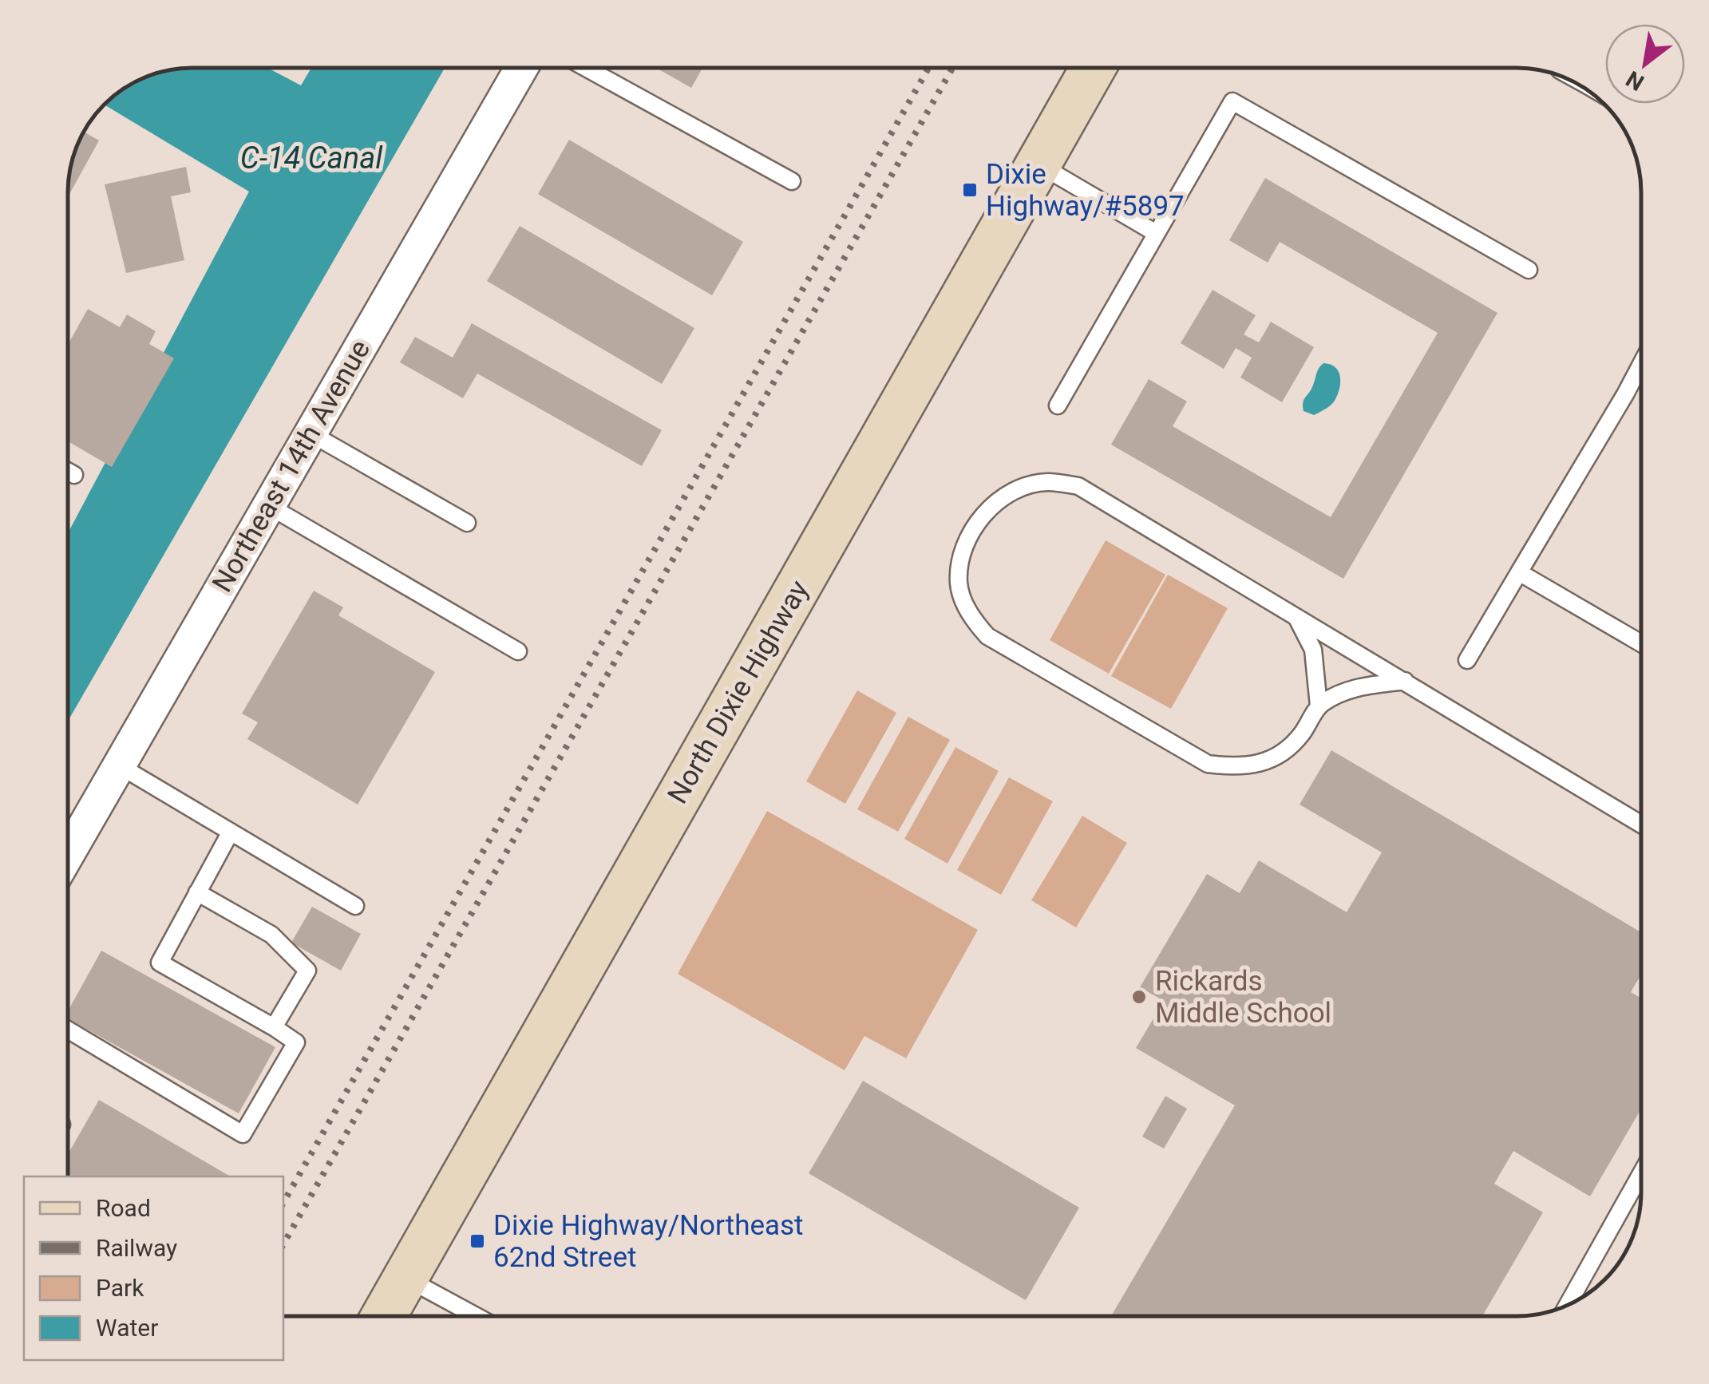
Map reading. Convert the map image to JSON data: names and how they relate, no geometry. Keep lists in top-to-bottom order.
{
  "streets": {
    "main road": ["North Dixie Highway"],
    "street": ["Northeast 14th Avenue"]
  },
  "water": ["C-14 Canal"],
  "places": {
    "transit": ["Dixie Highway/#5897", "Dixie Highway/Northeast 62nd Street"],
    "other": ["Rickards Middle School"]
  },
  "legend": [
    "Road",
    "Railway",
    "Park",
    "Water"
  ],
  "north": "bottom left"
}
